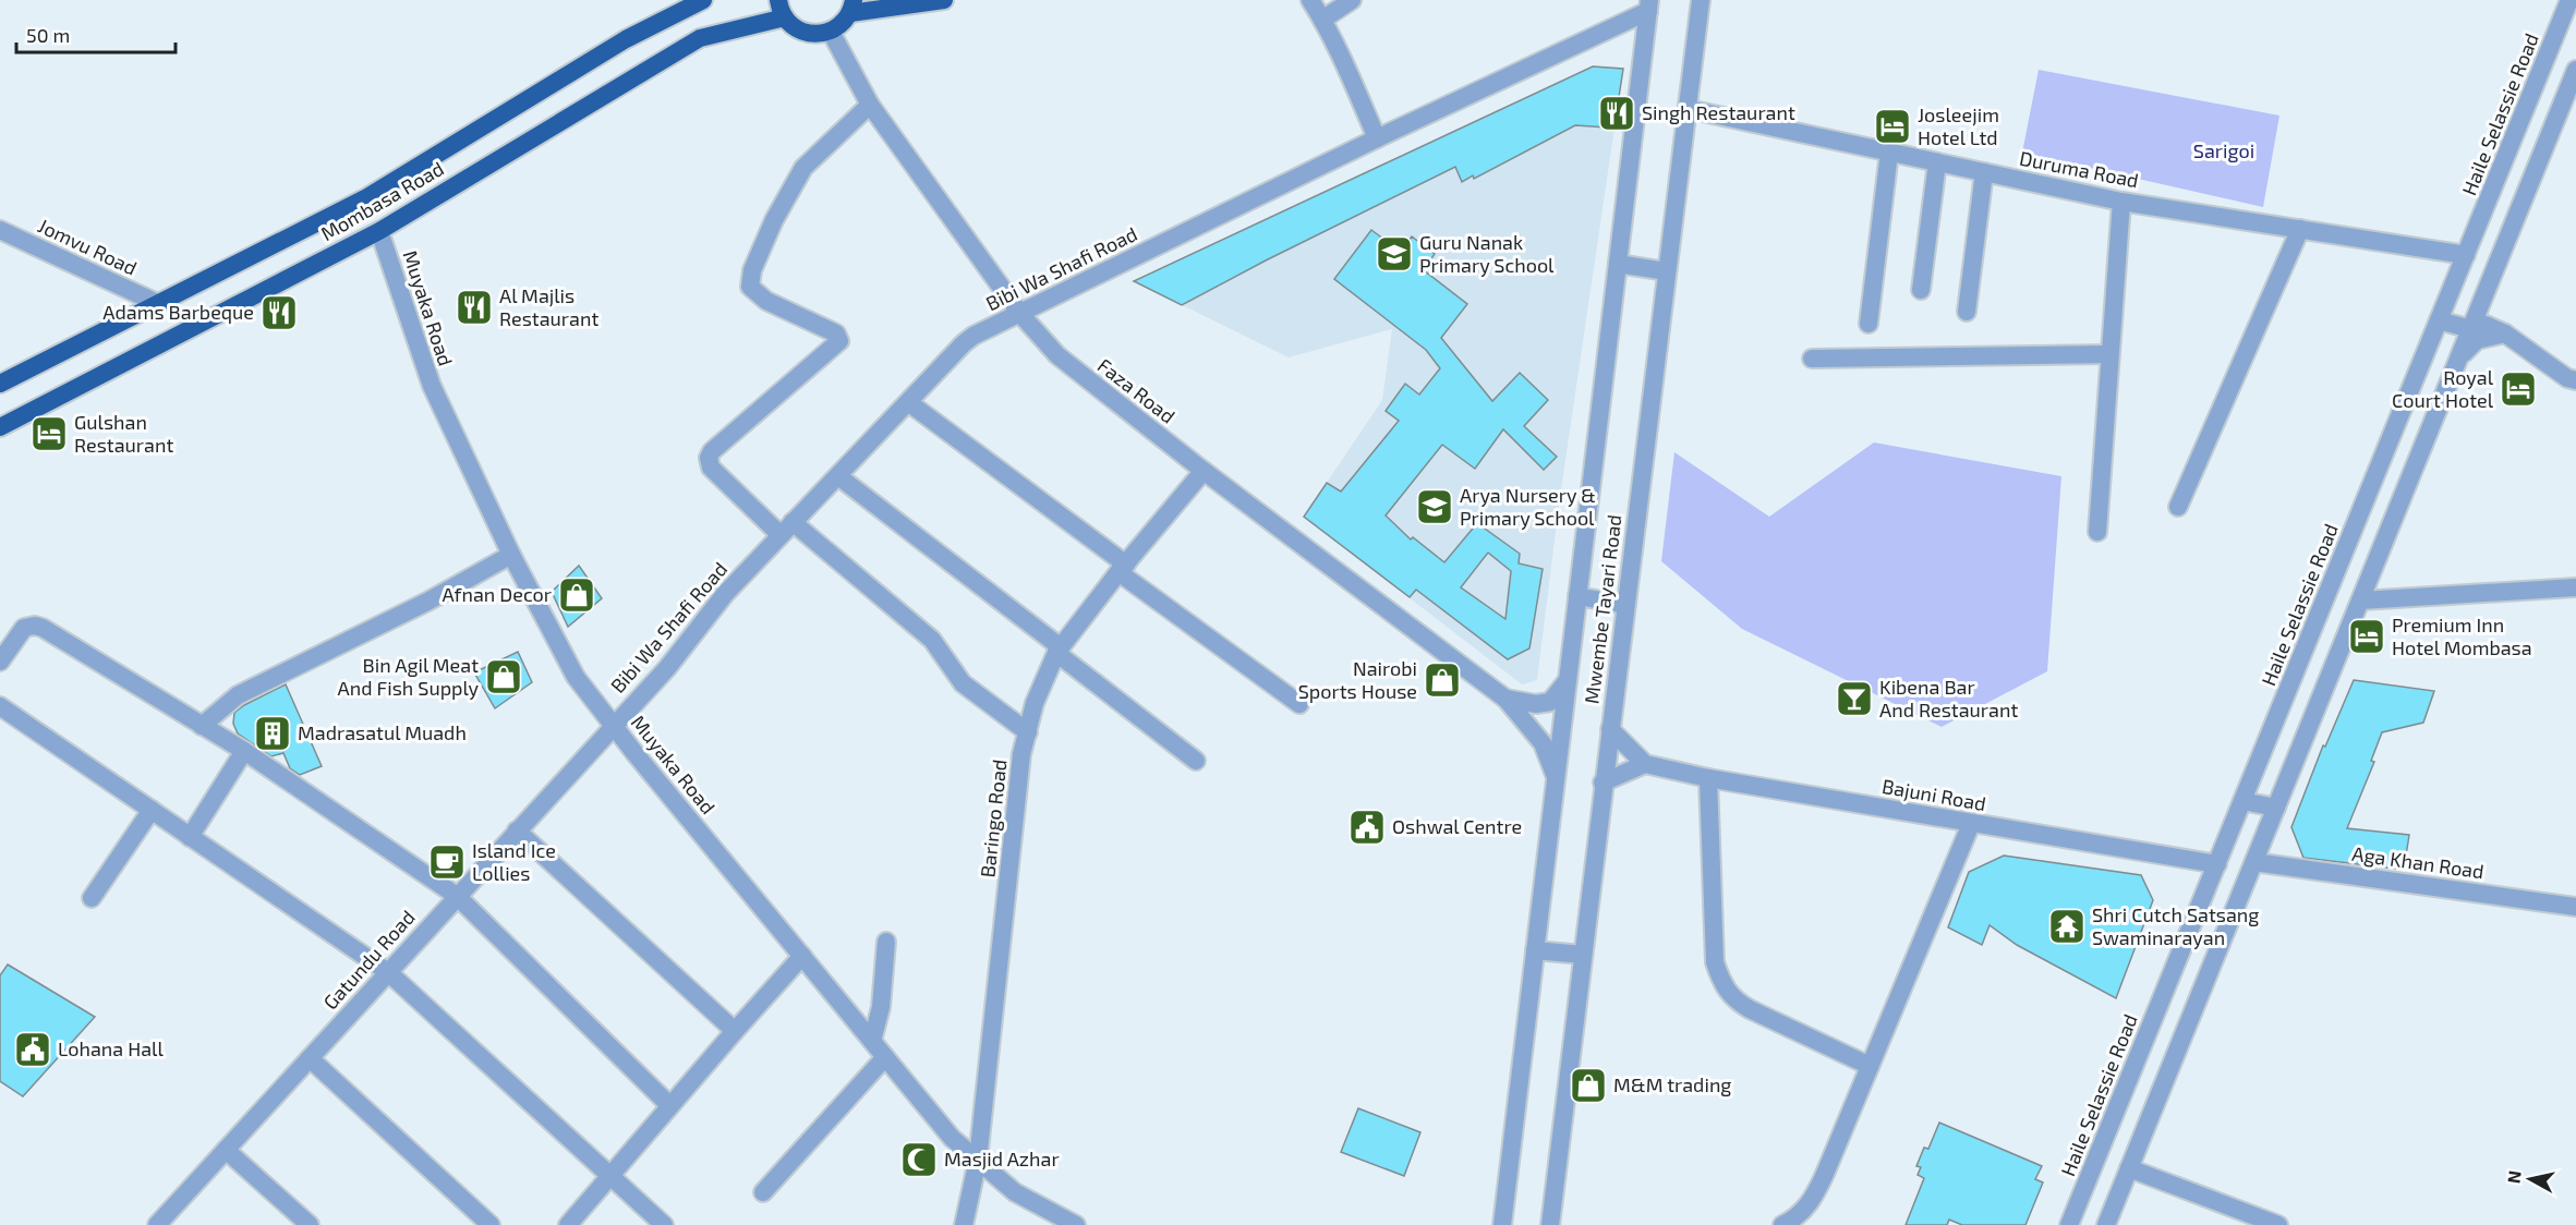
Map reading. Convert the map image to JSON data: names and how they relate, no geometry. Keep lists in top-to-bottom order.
{
  "streets": {
    "highway": ["Mombasa Road"],
    "street": [
      "Haile Selassie Road",
      "Duruma Road",
      "Jomvu Road",
      "Bibi Wa Shafi Road",
      "Muyaka Road",
      "Faza Road",
      "Mwembe Tayari Road",
      "Bajuni Road",
      "Baringo Road",
      "Aga Khan Road",
      "Gatundu Road"
    ]
  },
  "crossings": [
    ["Haile Selassie Road", "Duruma Road"],
    ["Haile Selassie Road", "Bajuni Road"],
    ["Duruma Road", "Mwembe Tayari Road"],
    ["Mombasa Road", "Jomvu Road"],
    ["Mombasa Road", "Muyaka Road"],
    ["Bibi Wa Shafi Road", "Muyaka Road"],
    ["Bibi Wa Shafi Road", "Faza Road"],
    ["Bibi Wa Shafi Road", "Mwembe Tayari Road"],
    ["Bibi Wa Shafi Road", "Gatundu Road"],
    ["Muyaka Road", "Baringo Road"],
    ["Muyaka Road", "Gatundu Road"],
    ["Faza Road", "Mwembe Tayari Road"],
    ["Faza Road", "Baringo Road"]
  ],
  "parks": ["Sarigoi"],
  "places": {
    "restaurant": ["Singh Restaurant", "Al Majlis Restaurant", "Adams Barbeque"],
    "hotel": [
      "Josleejim Hotel Ltd",
      "Royal Court Hotel",
      "Gulshan Restaurant",
      "Premium Inn Hotel Mombasa"
    ],
    "school or university": ["Guru Nanak Primary School", "Arya Nursery & Primary School"],
    "shop": [
      "Afnan Decor",
      "Bin Agil Meat And Fish Supply",
      "Nairobi Sports House",
      "M&M trading"
    ],
    "bar": ["Kibena Bar And Restaurant"],
    "building": ["Madrasatul Muadh"],
    "public building": ["Oshwal Centre", "Lohana Hall"],
    "cafe": ["Island Ice Lollies"],
    "temple": ["Shri Cutch Satsang Swaminarayan"],
    "mosque": ["Masjid Azhar"]
  },
  "scale_bar": "50 m",
  "north": "left"
}
